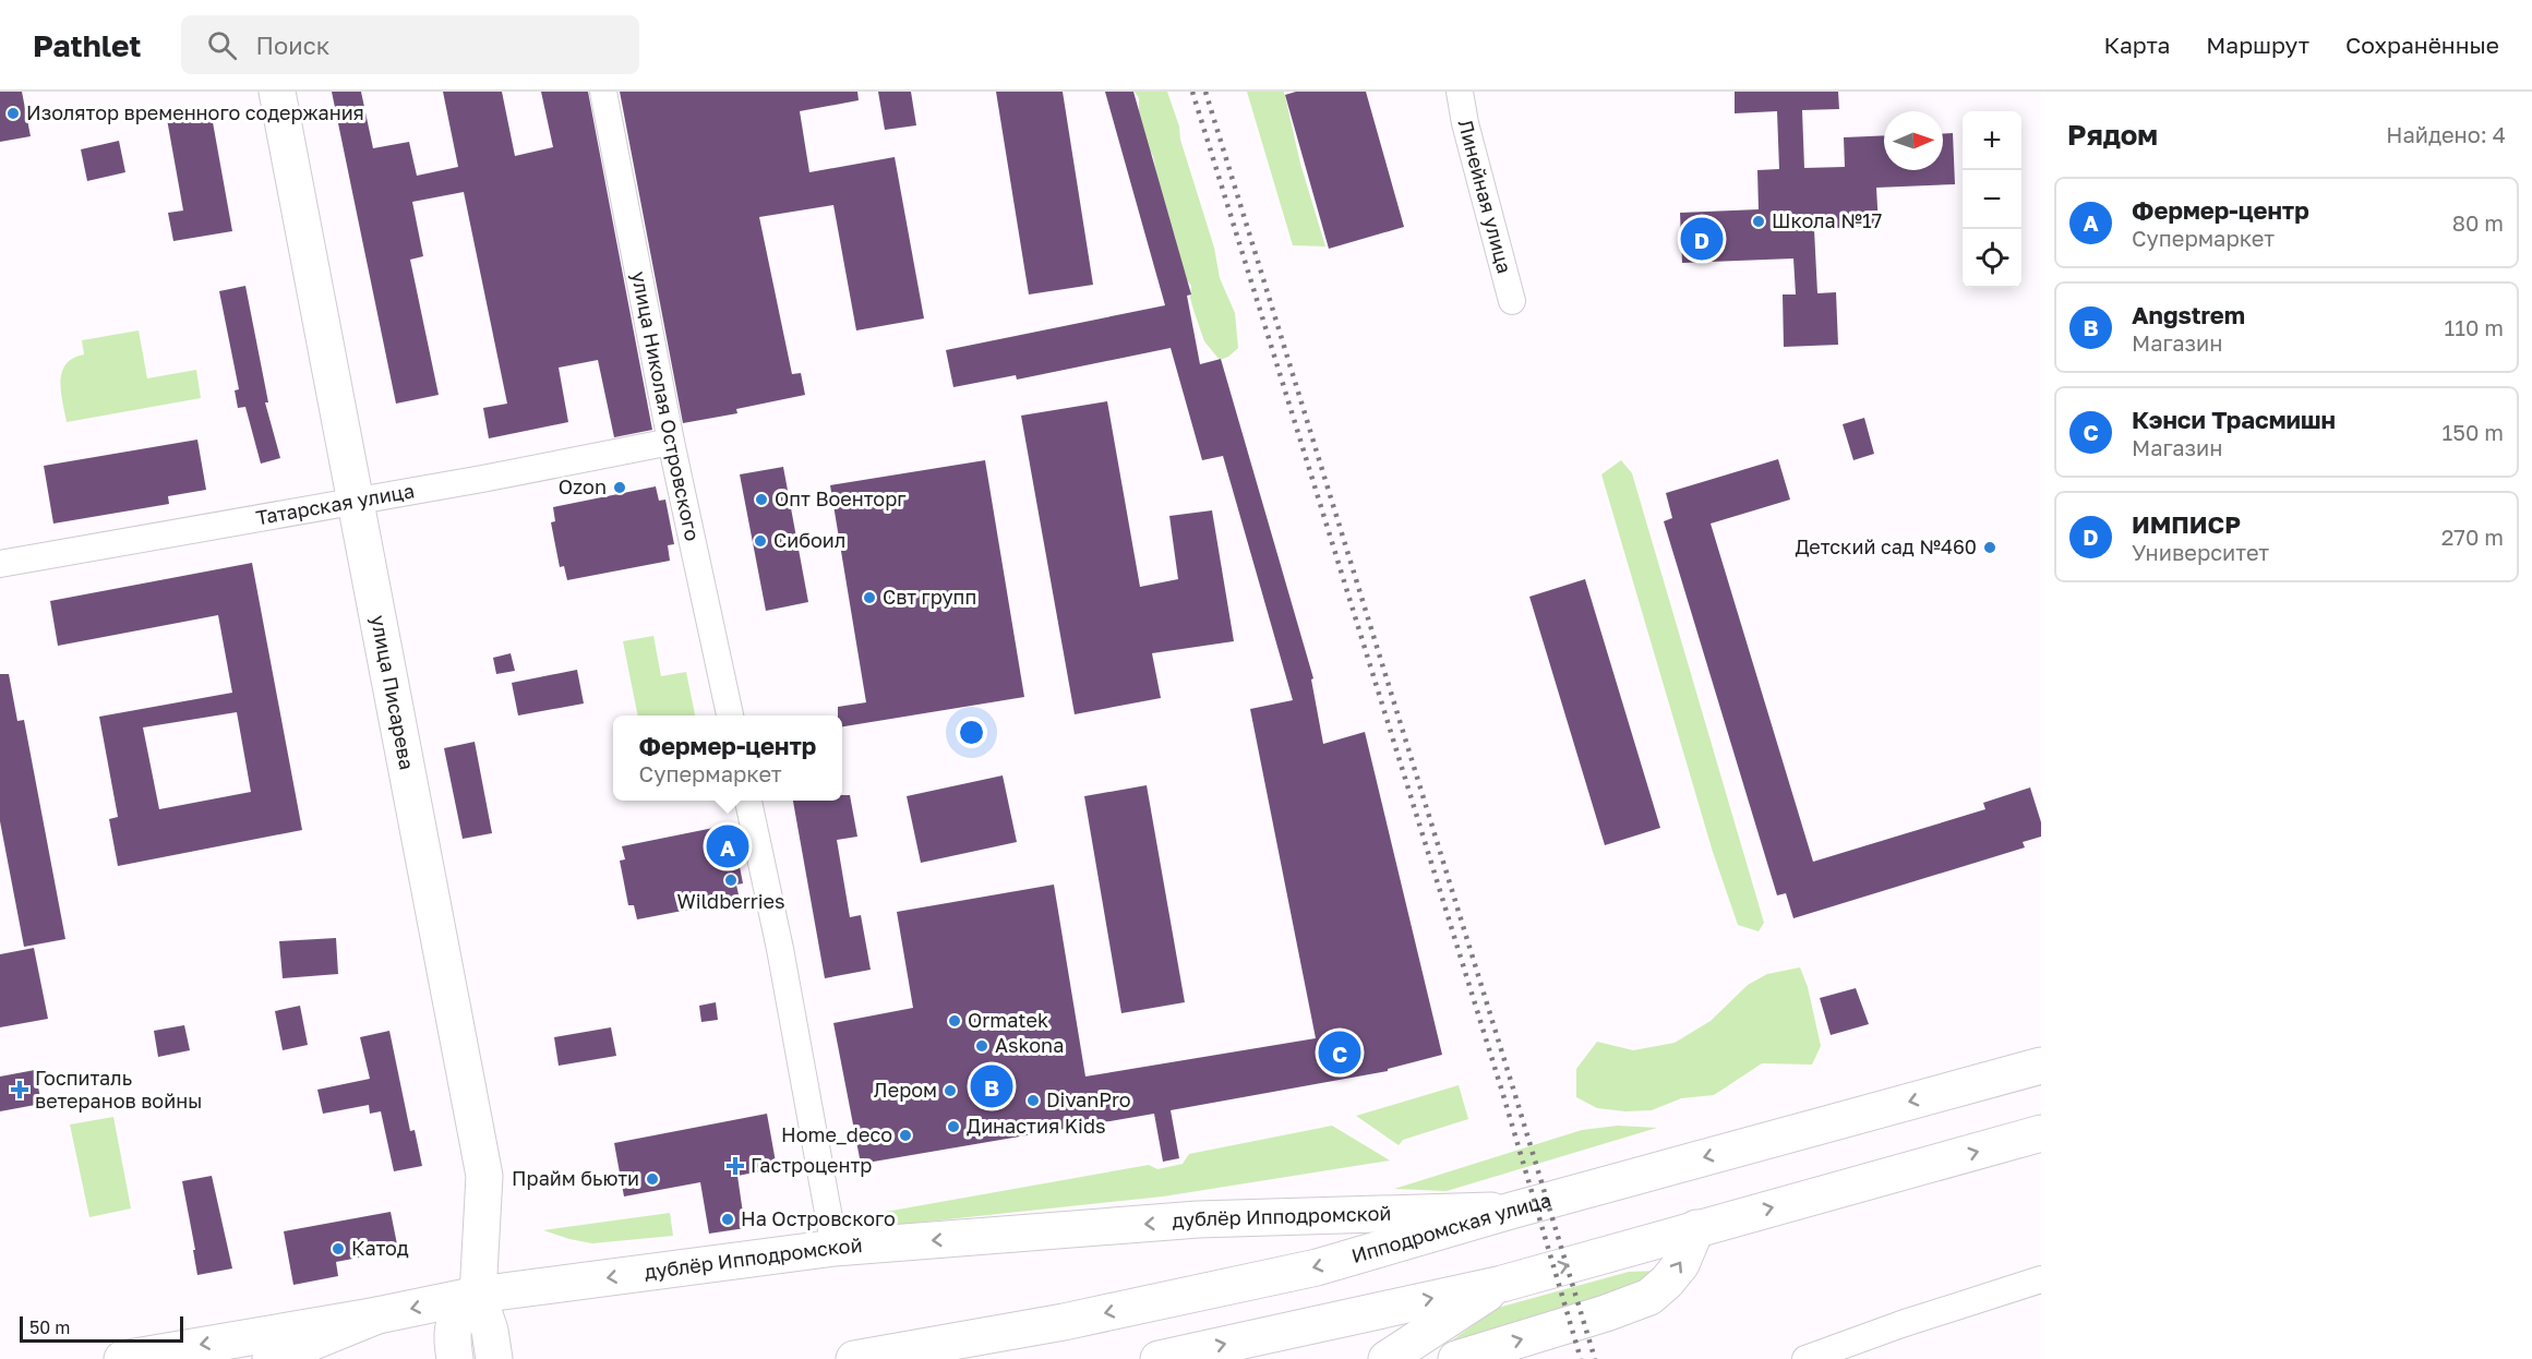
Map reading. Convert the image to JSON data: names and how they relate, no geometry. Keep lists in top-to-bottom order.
{
  "streets": {
    "main road": ["улица Писарева", "дублёр Ипподромской", "Ипподромская улица"],
    "street": ["Линейная улица", "улица Николая Островского", "Татарская улица"]
  },
  "crossings": [
    ["улица Николая Островского", "Татарская улица"],
    ["Татарская улица", "улица Писарева"],
    ["улица Писарева", "дублёр Ипподромской"],
    ["дублёр Ипподромской", "Ипподромская улица"]
  ],
  "places": {
    "other": [
      "Изолятор временного содержания",
      "Школа №17",
      "Ozon",
      "Опт Военторг",
      "Сибоил",
      "Детский сад №460",
      "Свт групп",
      "Wildberries",
      "Ormatek",
      "Askona",
      "Лером",
      "DivanPro",
      "Династия Kids",
      "Home_deco",
      "Прайм бьюти",
      "На Островского",
      "Катод"
    ],
    "health": ["Госпиталь ветеранов войны", "Гастроцентр"]
  },
  "scale_bar": "50 m",
  "north": "right",
  "page": {
    "header": "Pathlet",
    "search": "Поиск",
    "nav": ["Карта", "Маршрут", "Сохранённые"],
    "heading": ["Рядом", "Найдено: 4"],
    "map_buttons": ["+", "−"],
    "list": [
      {
        "mark": "A",
        "name": "Фермер-центр",
        "note": "Супермаркет",
        "value": "80 m"
      },
      {
        "mark": "B",
        "name": "Angstrem",
        "note": "Магазин",
        "value": "110 m"
      },
      {
        "mark": "C",
        "name": "Кэнси Трасмишн",
        "note": "Магазин",
        "value": "150 m"
      },
      {
        "mark": "D",
        "name": "ИМПИСР",
        "note": "Университет",
        "value": "270 m"
      }
    ],
    "pins": [
      "D",
      "A",
      "C",
      "B"
    ],
    "popup": ["Фермер-центр", "Супермаркет"],
    "scale": "50 m"
  }
}
